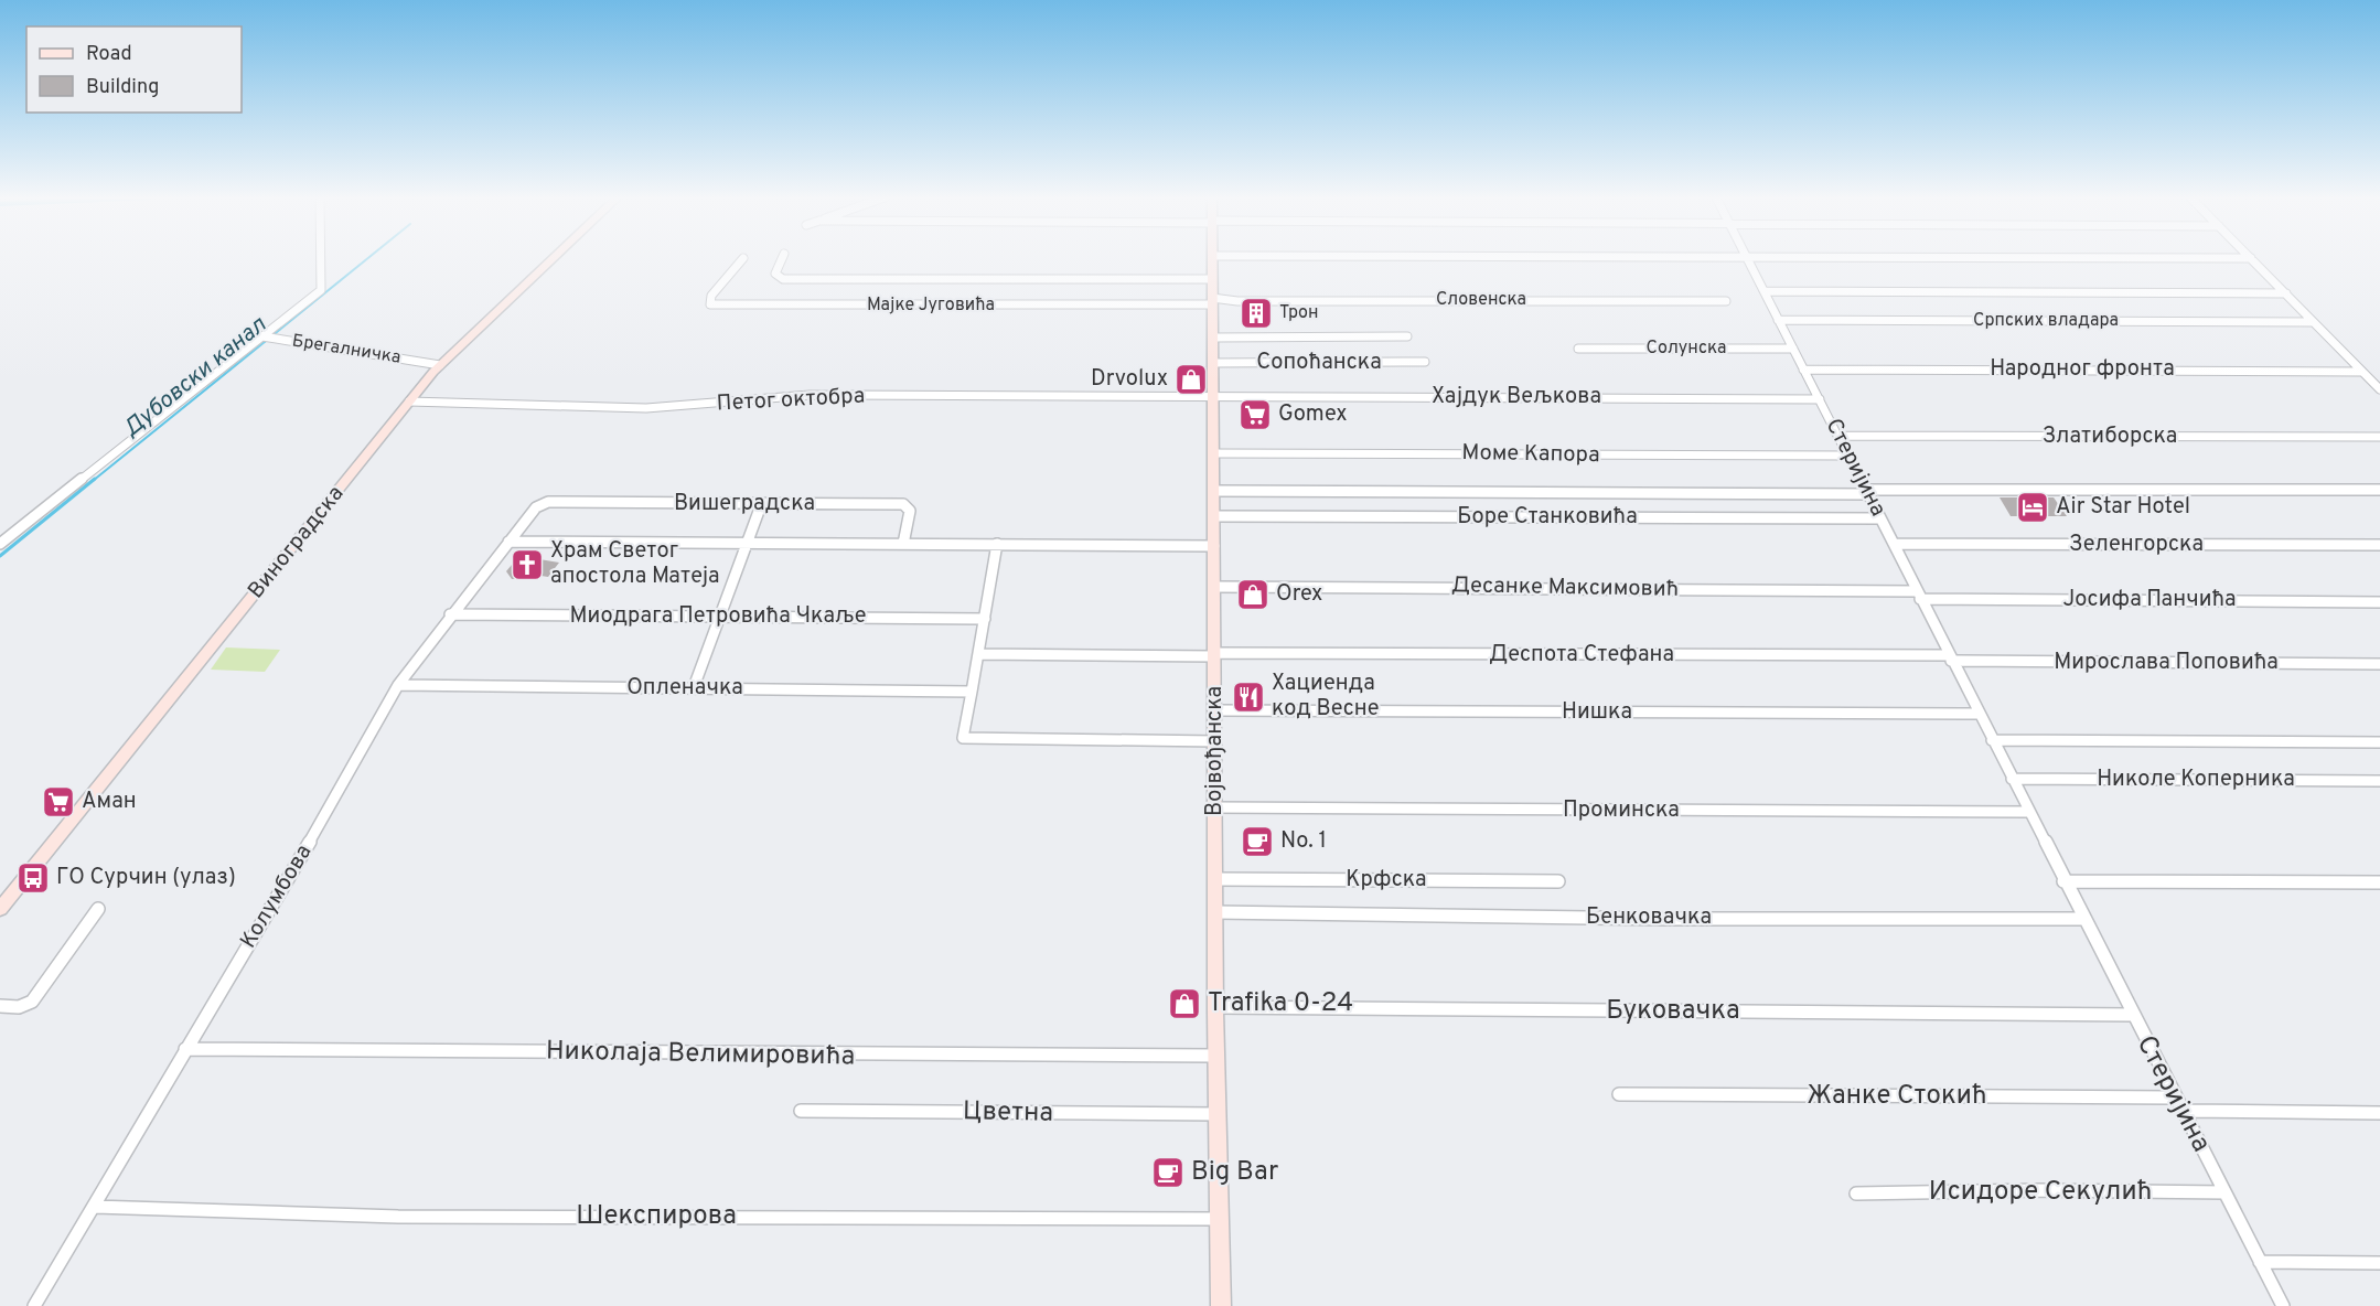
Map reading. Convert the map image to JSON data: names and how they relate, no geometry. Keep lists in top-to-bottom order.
{
  "streets": {
    "main road": ["Виноградска", "Војвођанска"],
    "street": [
      "Словенска",
      "Мајке Југовића",
      "Српских владара",
      "Солунска",
      "Брегалничка",
      "Сопоћанска",
      "Народног фронта",
      "Хајдук Вељкова",
      "Петог октобра",
      "Златиборска",
      "Моме Капора",
      "Стеријина",
      "Вишеградска",
      "Боре Станковића",
      "Зеленгорска",
      "Десанке Максимовић",
      "Јосифа Панчића",
      "Миодрага Петровића Чкаље",
      "Деспота Стефана",
      "Мирослава Поповића",
      "Опленачка",
      "Нишка",
      "Николе Коперника",
      "Проминска",
      "Крфска",
      "Колумбова",
      "Бенковачка",
      "Буковачка",
      "Николаја Велимировића",
      "Жанке Стокић",
      "Цветна",
      "Исидоре Секулић",
      "Шекспирова"
    ]
  },
  "crossings": [
    ["Словенска", "Мајке Југовића"],
    ["Словенска", "Војвођанска"],
    ["Мајке Југовића", "Војвођанска"],
    ["Српских владара", "Стеријина"],
    ["Солунска", "Стеријина"],
    ["Брегалничка", "Виноградска"],
    ["Сопоћанска", "Војвођанска"],
    ["Народног фронта", "Стеријина"],
    ["Хајдук Вељкова", "Петог октобра"],
    ["Хајдук Вељкова", "Стеријина"],
    ["Хајдук Вељкова", "Војвођанска"],
    ["Петог октобра", "Виноградска"],
    ["Петог октобра", "Војвођанска"],
    ["Златиборска", "Стеријина"],
    ["Моме Капора", "Стеријина"],
    ["Моме Капора", "Војвођанска"],
    ["Стеријина", "Боре Станковића"],
    ["Стеријина", "Зеленгорска"],
    ["Стеријина", "Десанке Максимовић"],
    ["Стеријина", "Јосифа Панчића"],
    ["Стеријина", "Деспота Стефана"],
    ["Стеријина", "Мирослава Поповића"],
    ["Стеријина", "Нишка"],
    ["Стеријина", "Николе Коперника"],
    ["Стеријина", "Проминска"],
    ["Стеријина", "Бенковачка"],
    ["Стеријина", "Буковачка"],
    ["Стеријина", "Жанке Стокић"],
    ["Стеријина", "Исидоре Секулић"],
    ["Вишеградска", "Војвођанска"],
    ["Вишеградска", "Колумбова"],
    ["Боре Станковића", "Војвођанска"],
    ["Десанке Максимовић", "Јосифа Панчића"],
    ["Десанке Максимовић", "Војвођанска"],
    ["Миодрага Петровића Чкаље", "Колумбова"],
    ["Деспота Стефана", "Мирослава Поповића"],
    ["Деспота Стефана", "Војвођанска"],
    ["Опленачка", "Колумбова"],
    ["Нишка", "Војвођанска"],
    ["Војвођанска", "Проминска"],
    ["Војвођанска", "Крфска"],
    ["Војвођанска", "Бенковачка"],
    ["Војвођанска", "Буковачка"],
    ["Војвођанска", "Николаја Велимировића"],
    ["Војвођанска", "Цветна"],
    ["Војвођанска", "Шекспирова"],
    ["Колумбова", "Николаја Велимировића"],
    ["Колумбова", "Шекспирова"]
  ],
  "water": ["Дубовски канал"],
  "places": {
    "building": ["Трон"],
    "shop": ["Drvolux", "Orex", "Trafika 0-24"],
    "supermarket": ["Gomex", "Аман"],
    "hotel": ["Air Star Hotel"],
    "church": ["Храм Светог апостола Матеја"],
    "restaurant": ["Хациенда код Весне"],
    "cafe": ["No. 1", "Big Bar"],
    "bus stop": ["ГО Сурчин (улаз)"]
  },
  "legend": ["Road", "Building"]
}
